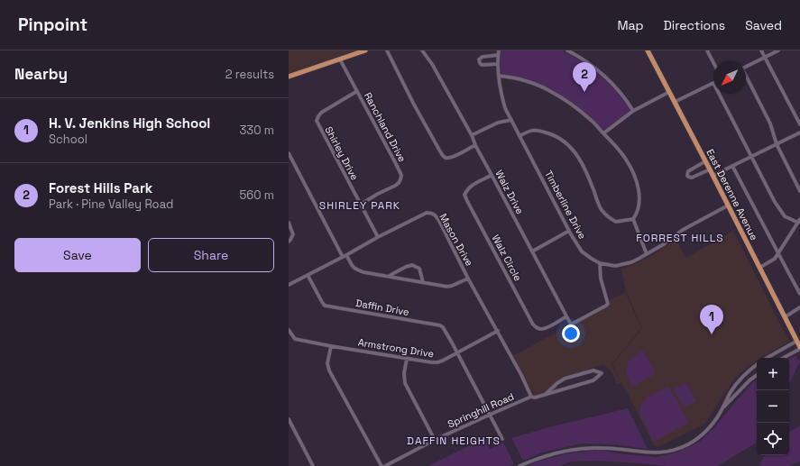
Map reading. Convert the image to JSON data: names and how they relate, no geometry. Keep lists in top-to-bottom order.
{
  "streets": {
    "main road": ["East Derenne Avenue"],
    "street": [
      "Ranchland Drive",
      "Shirley Drive",
      "Walz Drive",
      "Timberline Drive",
      "Mason Drive",
      "Walz Circle",
      "Daffin Drive",
      "Armstrong Drive",
      "Springhill Road"
    ]
  },
  "crossings": [
    ["Ranchland Drive", "Shirley Drive"],
    ["Shirley Drive", "Mason Drive"],
    ["Walz Drive", "Walz Circle"],
    ["East Derenne Avenue", "Timberline Drive"],
    ["Mason Drive", "Daffin Drive"],
    ["Mason Drive", "Armstrong Drive"],
    ["Mason Drive", "Springhill Road"],
    ["Daffin Drive", "Armstrong Drive"]
  ],
  "districts": ["SHIRLEY PARK", "FORREST HILLS", "DAFFIN HEIGHTS"],
  "north": "bottom left",
  "page": {
    "header": "Pinpoint",
    "nav": ["Map", "Directions", "Saved"],
    "heading": ["Nearby", "2 results"],
    "pins": ["2", "1"],
    "list": [
      {
        "mark": "1",
        "name": "H. V. Jenkins High School",
        "note": "School",
        "value": "330 m"
      },
      {
        "mark": "2",
        "name": "Forest Hills Park",
        "note": "Park · Pine Valley Road",
        "value": "560 m"
      }
    ],
    "buttons": ["Save", "Share"],
    "map_buttons": ["+", "−"]
  }
}
